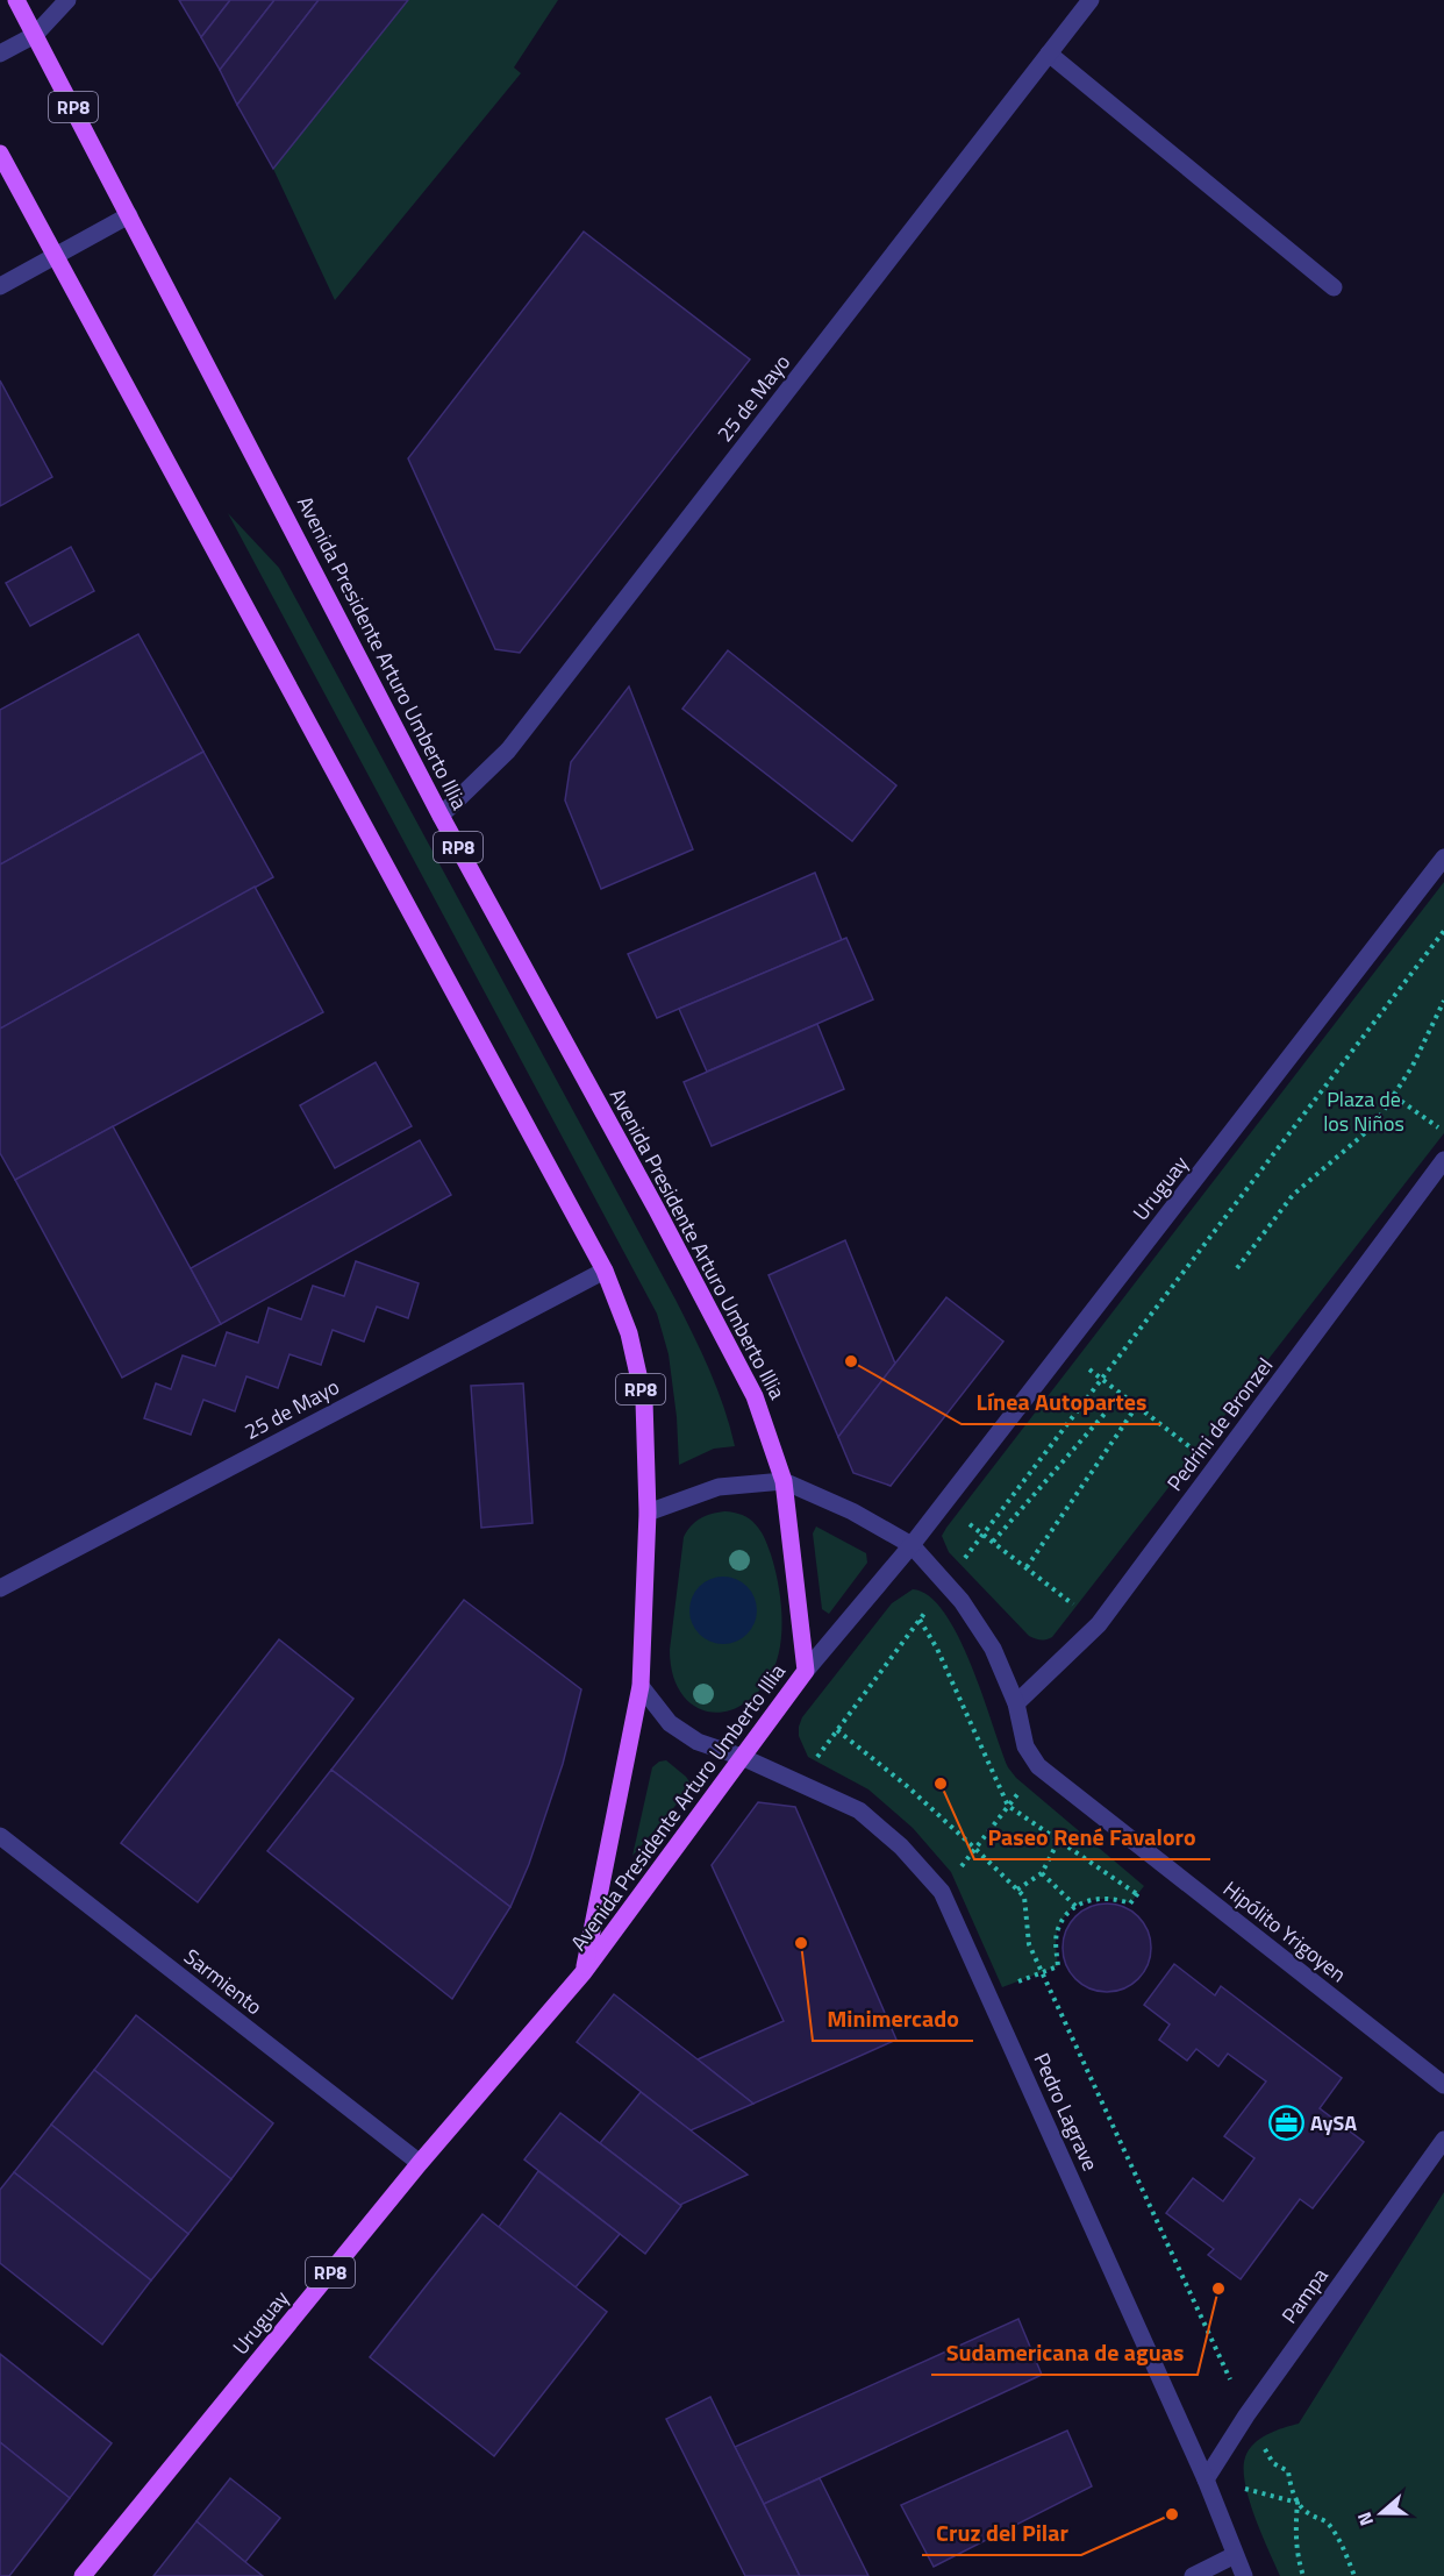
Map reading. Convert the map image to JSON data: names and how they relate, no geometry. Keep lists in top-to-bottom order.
{
  "streets": {
    "main road": ["RP8", "Avenida Presidente Arturo Umberto Illia", "Uruguay"],
    "street": [
      "25 de Mayo",
      "Pedrini de Bronzel",
      "Hipólito Yrigoyen",
      "Sarmiento",
      "Pedro Lagrave",
      "Pampa"
    ]
  },
  "crossings": [
    ["25 de Mayo", "Avenida Presidente Arturo Umberto Illia"],
    ["Avenida Presidente Arturo Umberto Illia", "Uruguay"],
    ["Avenida Presidente Arturo Umberto Illia", "Hipólito Yrigoyen"],
    ["Avenida Presidente Arturo Umberto Illia", "Pedro Lagrave"],
    ["Uruguay", "Hipólito Yrigoyen"],
    ["Uruguay", "Sarmiento"],
    ["Pedrini de Bronzel", "Hipólito Yrigoyen"],
    ["Pedro Lagrave", "Pampa"]
  ],
  "parks": ["Plaza de los Niños"],
  "places": {
    "other": [
      "Línea Autopartes",
      "Paseo René Favaloro",
      "Minimercado",
      "Sudamericana de aguas",
      "Cruz del Pilar"
    ],
    "office": ["AySA"]
  },
  "north": "left"
}
